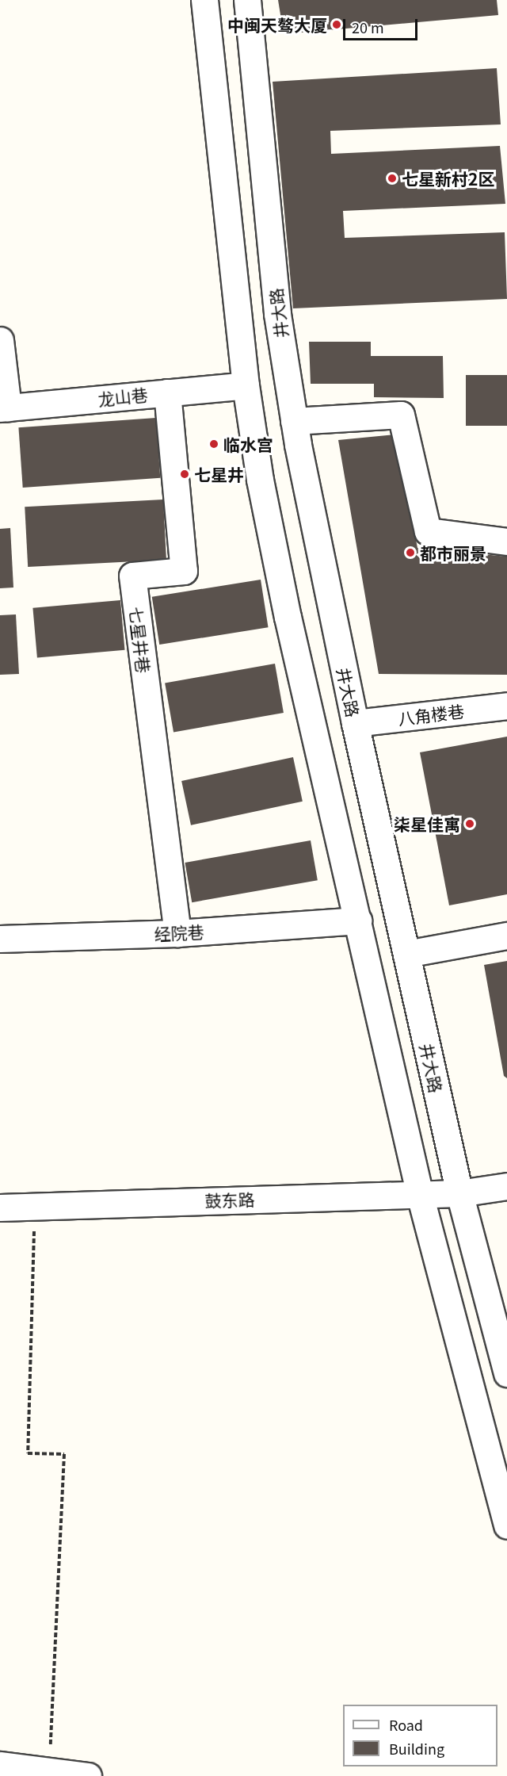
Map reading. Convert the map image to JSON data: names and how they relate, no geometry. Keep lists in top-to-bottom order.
{
  "streets": {
    "street": [
      "井大路",
      "龙山巷",
      "七星井巷",
      "八角楼巷",
      "经院巷",
      "鼓东路"
    ]
  },
  "crossings": [
    ["井大路", "八角楼巷"],
    ["井大路", "鼓东路"],
    ["龙山巷", "七星井巷"],
    ["七星井巷", "经院巷"]
  ],
  "places": [
    "中闽天骜大厦",
    "七星新村2区",
    "临水宫",
    "七星井",
    "都市丽景",
    "柒星佳寓"
  ],
  "legend": ["Road", "Building"],
  "scale_bar": "20 m"
}
